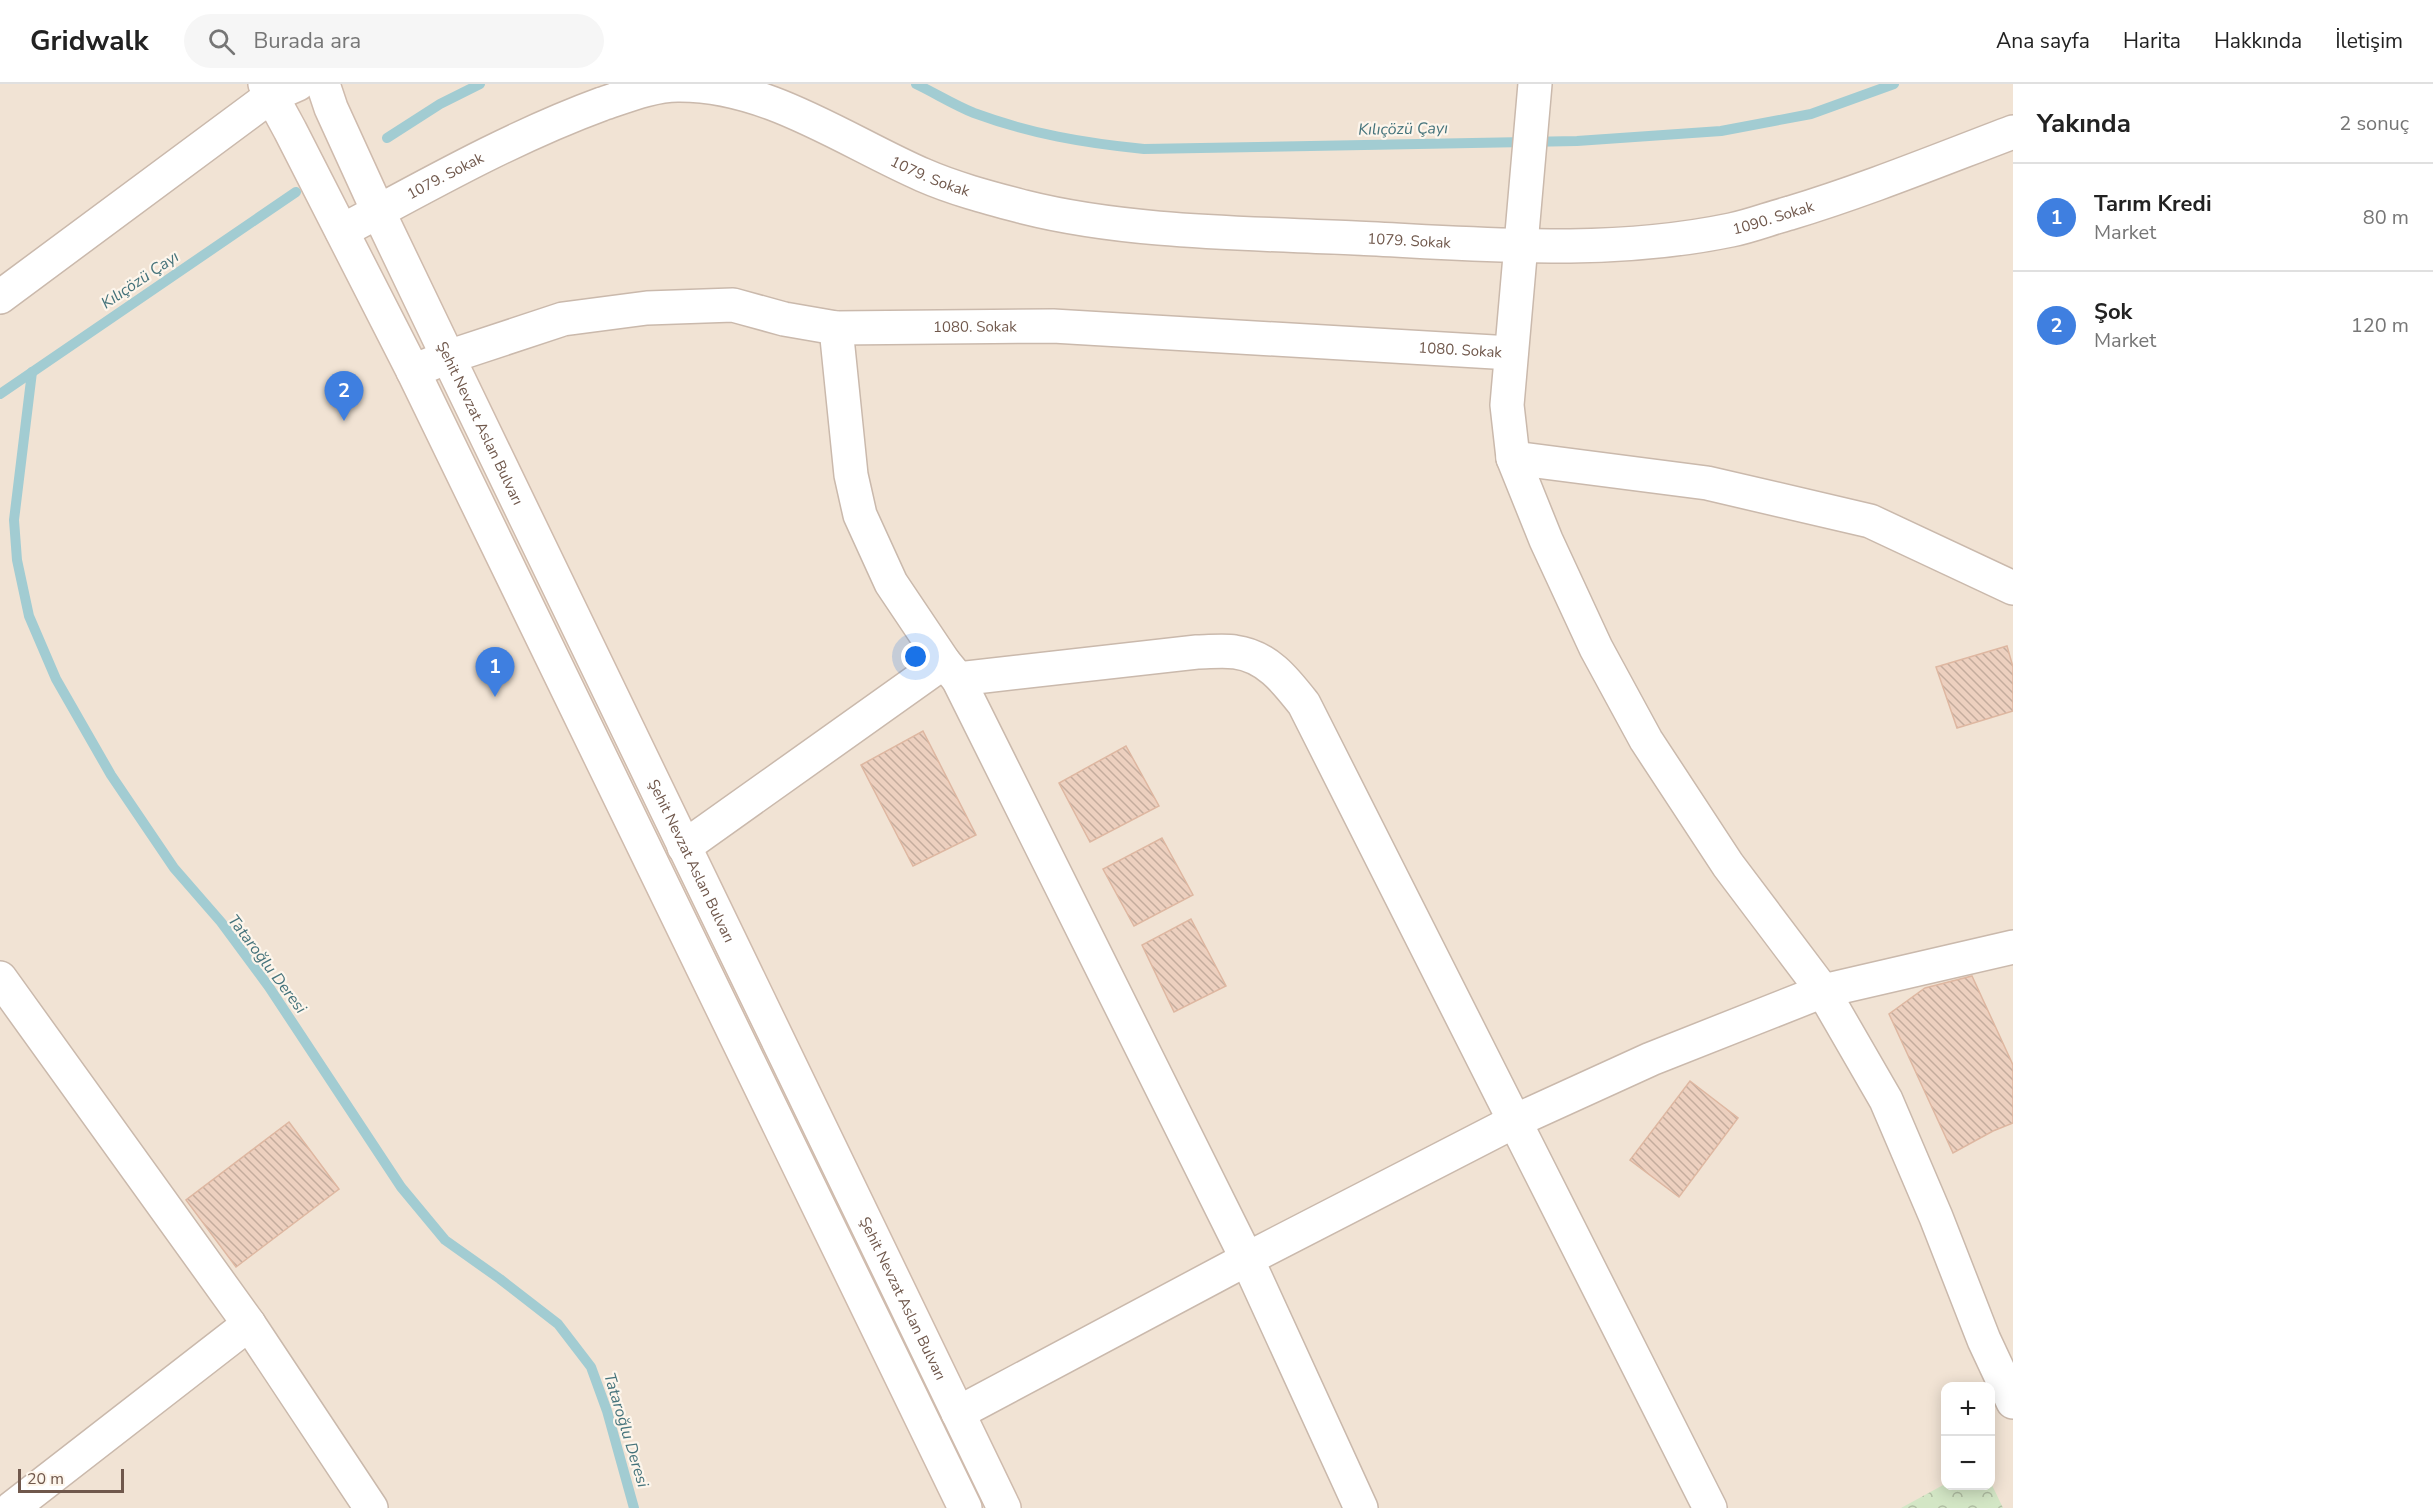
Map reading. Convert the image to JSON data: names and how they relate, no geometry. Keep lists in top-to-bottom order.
{
  "streets": {
    "street": [
      "1079. Sokak",
      "1090. Sokak",
      "1080. Sokak",
      "Şehit Nevzat Aslan Bulvarı"
    ]
  },
  "crossings": [
    ["1079. Sokak", "1090. Sokak"],
    ["1079. Sokak", "Şehit Nevzat Aslan Bulvarı"],
    ["1080. Sokak", "Şehit Nevzat Aslan Bulvarı"]
  ],
  "water": ["Kılıçözü Çayı", "Tataroğlu Deresi"],
  "scale_bar": "20 m",
  "page": {
    "header": "Gridwalk",
    "search": "Burada ara",
    "nav": [
      "Ana sayfa",
      "Harita",
      "Hakkında",
      "İletişim"
    ],
    "heading": ["Yakında", "2 sonuç"],
    "list": [
      {
        "mark": "1",
        "name": "Tarım Kredi",
        "note": "Market",
        "value": "80 m"
      },
      {
        "mark": "2",
        "name": "Şok",
        "note": "Market",
        "value": "120 m"
      }
    ],
    "pins": ["2", "1"],
    "map_buttons": ["+", "−"],
    "scale": "20 m"
  }
}
